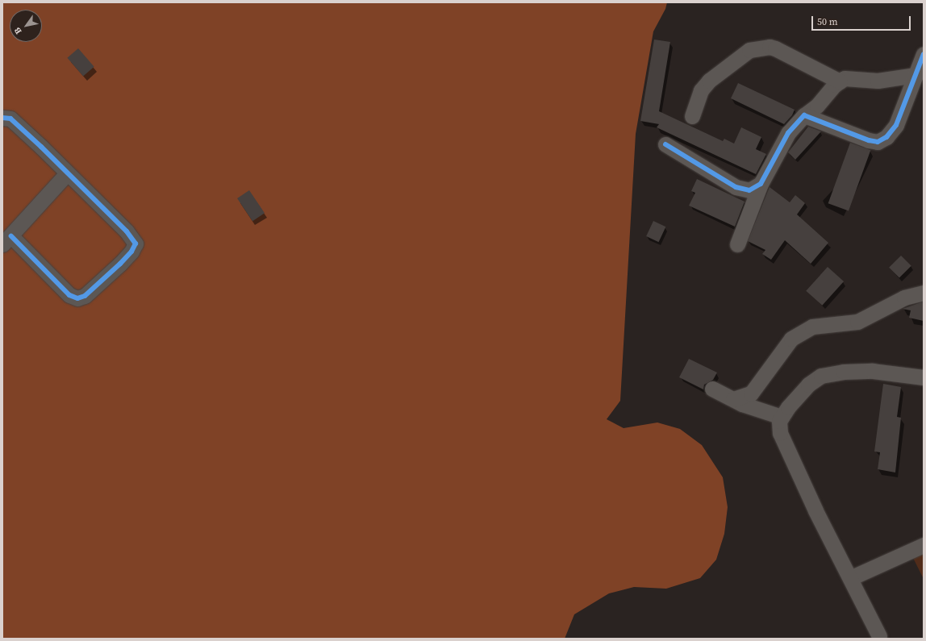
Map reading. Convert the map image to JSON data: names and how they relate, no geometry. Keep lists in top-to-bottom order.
{
  "scale_bar": "50 m",
  "north": "bottom left"
}
